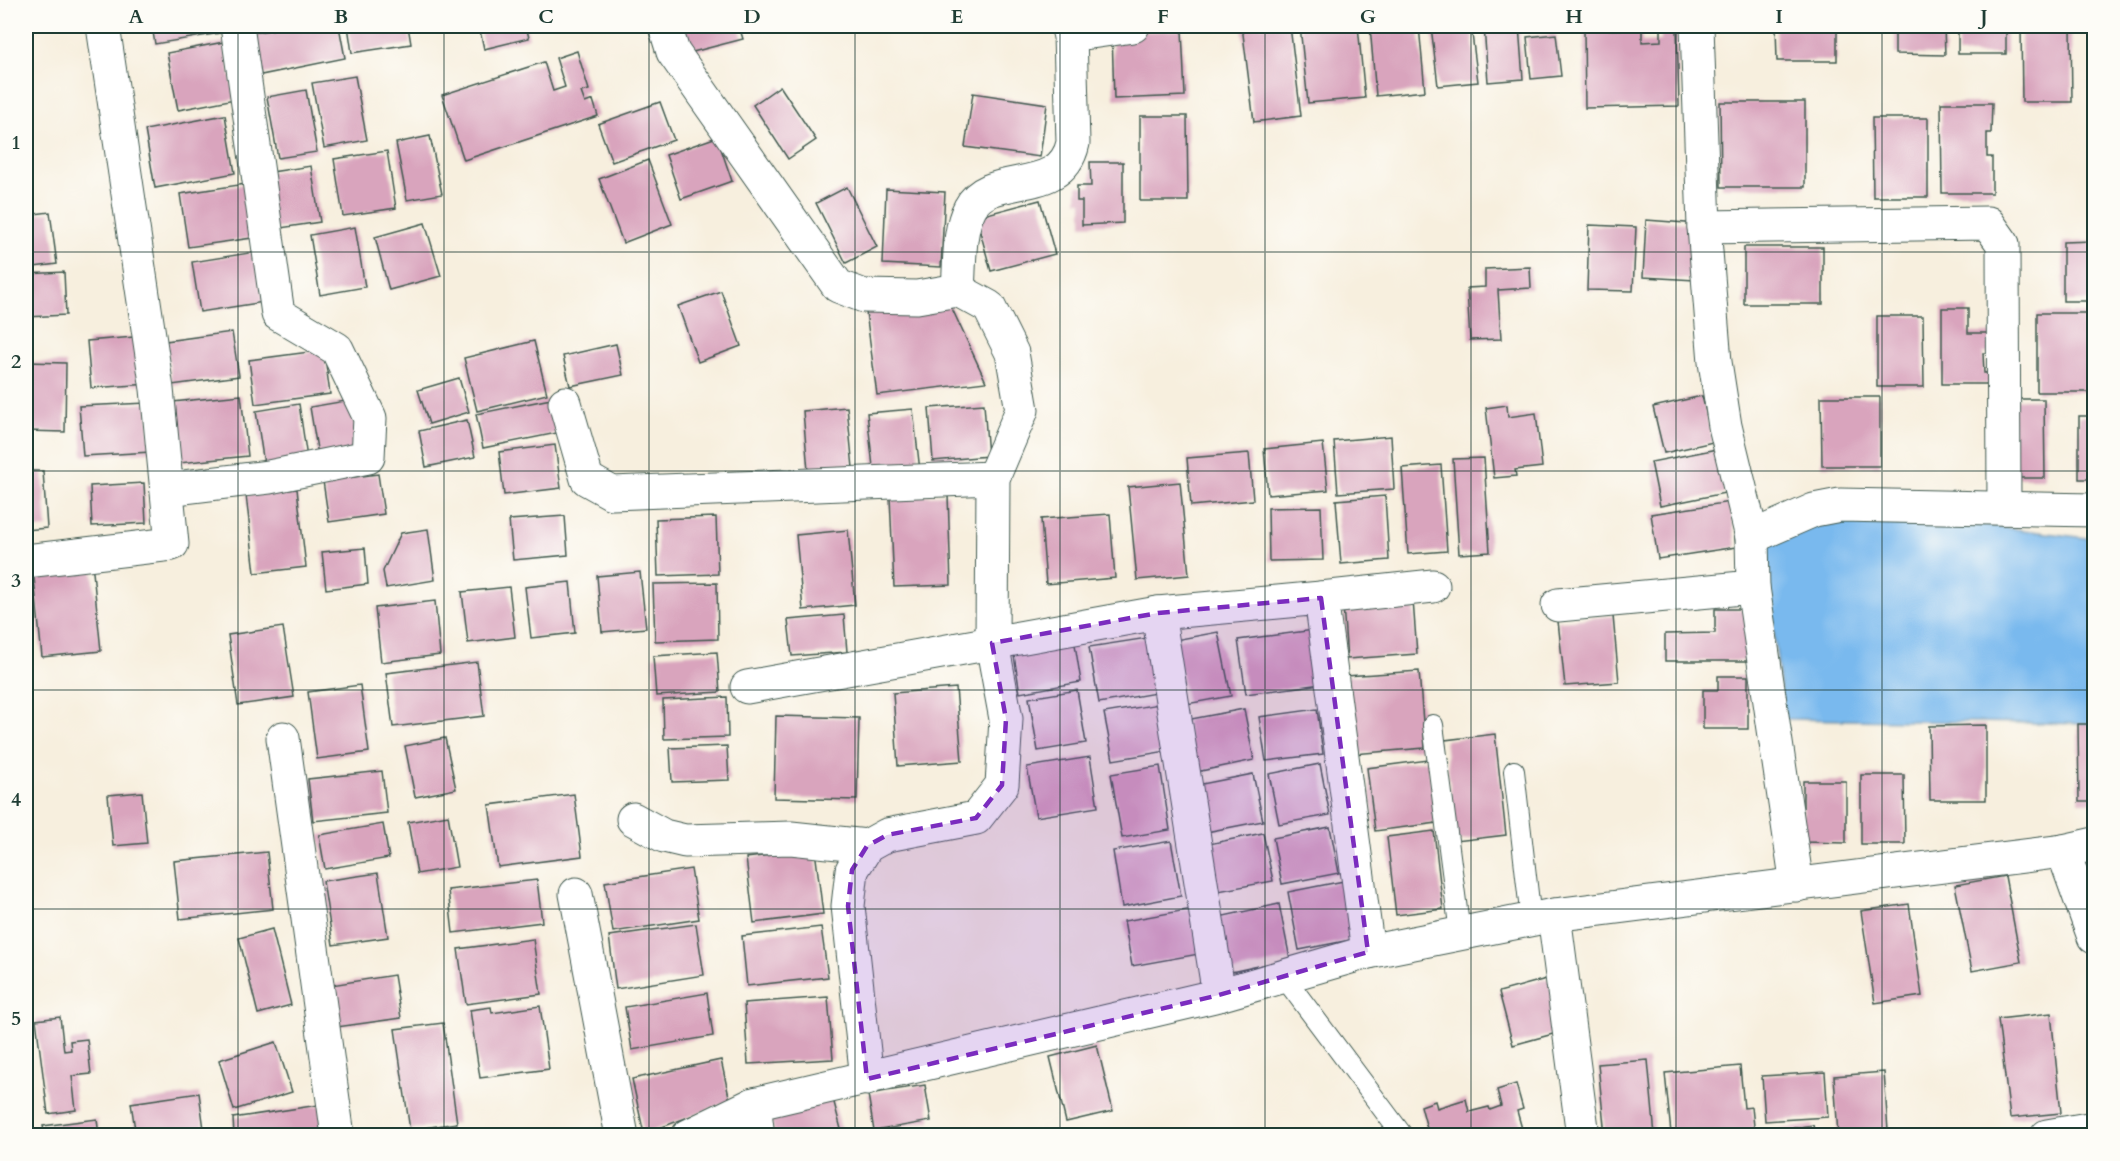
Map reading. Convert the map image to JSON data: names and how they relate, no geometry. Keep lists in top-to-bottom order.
{
  "grid": {
    "columns": [
      "A",
      "B",
      "C",
      "D",
      "E",
      "F",
      "G",
      "H",
      "I",
      "J"
    ],
    "rows": [
      "1",
      "2",
      "3",
      "4",
      "5"
    ]
  }
}
